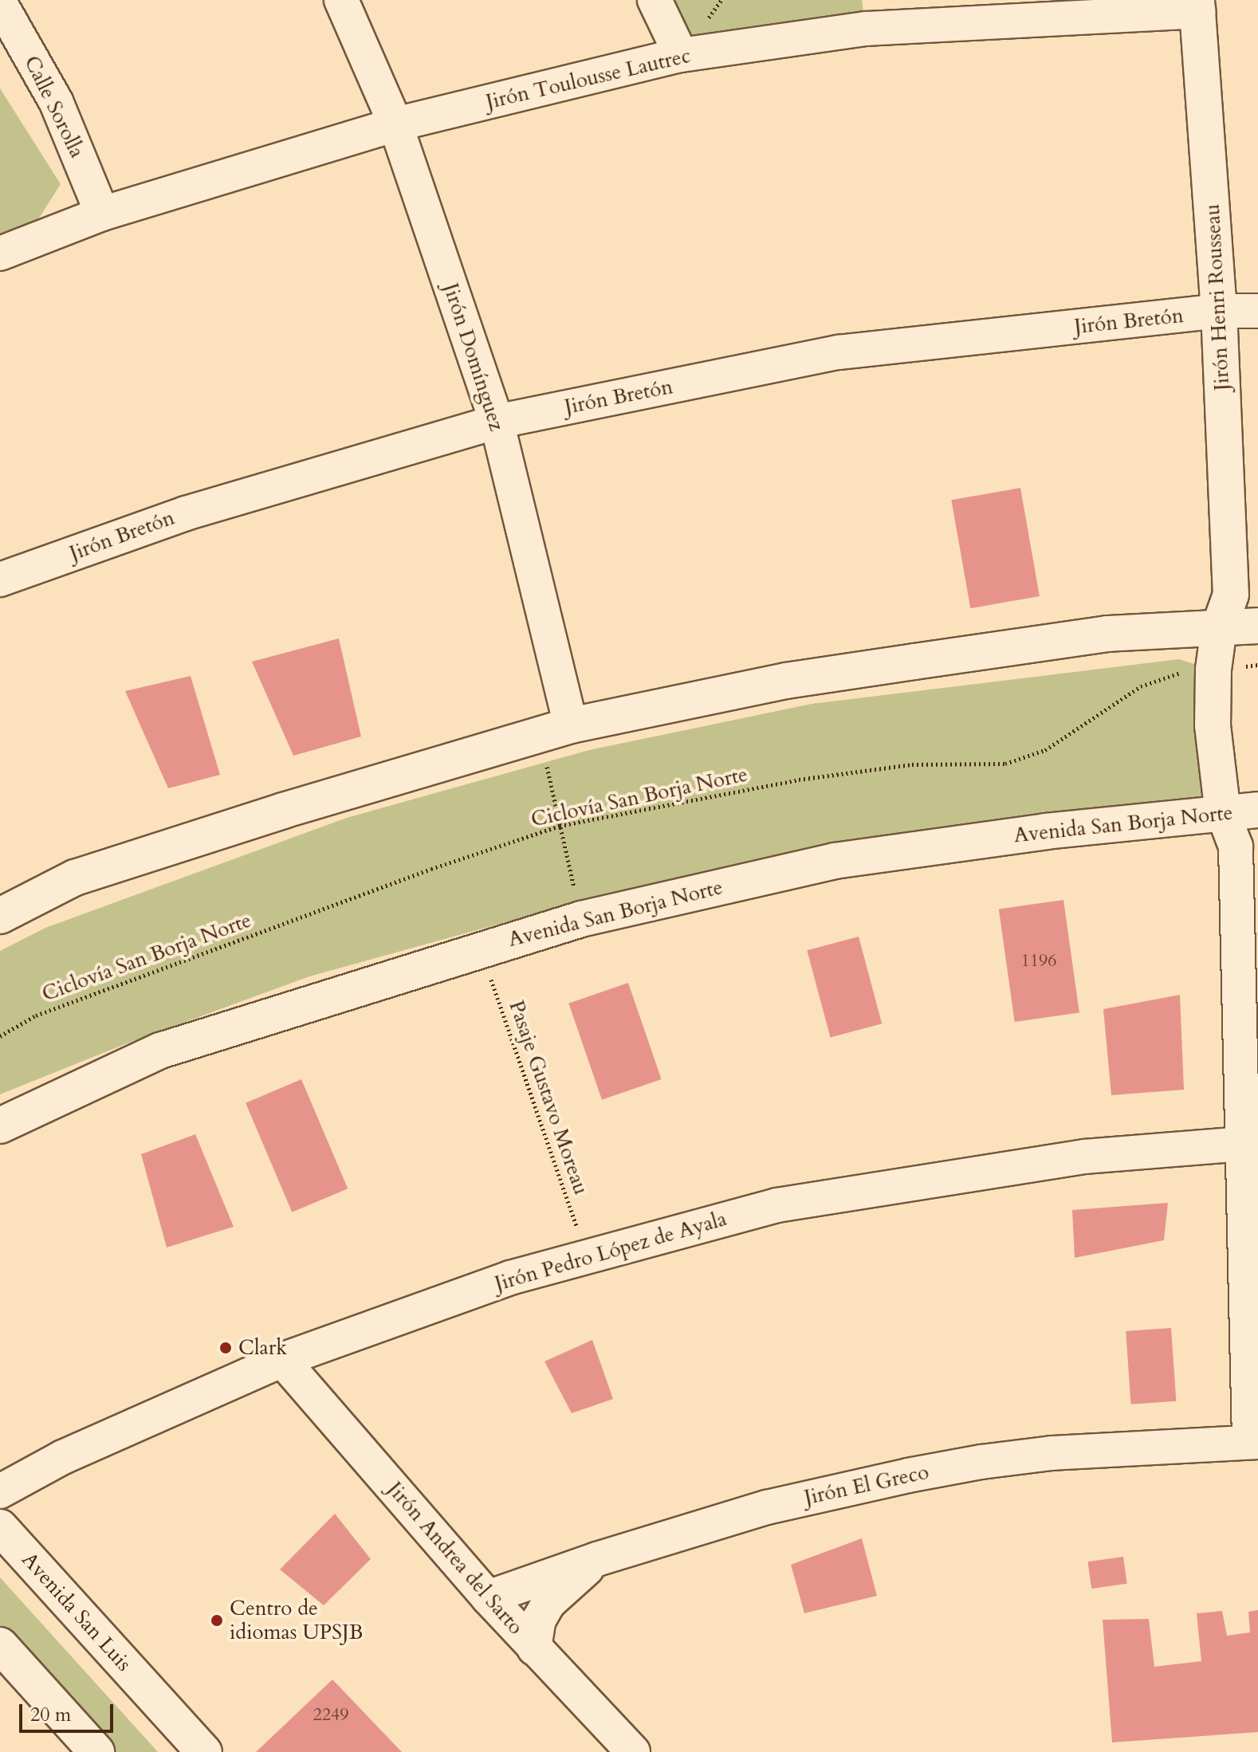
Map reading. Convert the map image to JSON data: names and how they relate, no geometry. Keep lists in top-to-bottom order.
{
  "streets": {
    "main road": ["Jirón Henri Rousseau", "Avenida San Borja Norte", "Avenida San Luis"],
    "street": [
      "Jirón Toulousse Lautrec",
      "Calle Sorolla",
      "Jirón Bretón",
      "Jirón Domínguez",
      "Jirón Pedro López de Ayala",
      "Jirón El Greco",
      "Jirón Andrea del Sarto"
    ],
    "path": ["Ciclovía San Borja Norte", "Pasaje Gustavo Moreau"]
  },
  "crossings": [
    ["Jirón Toulousse Lautrec", "Calle Sorolla"],
    ["Jirón Toulousse Lautrec", "Jirón Henri Rousseau"],
    ["Jirón Toulousse Lautrec", "Jirón Domínguez"],
    ["Jirón Henri Rousseau", "Jirón Bretón"],
    ["Jirón Henri Rousseau", "Ciclovía San Borja Norte"],
    ["Jirón Henri Rousseau", "Avenida San Borja Norte"],
    ["Jirón Henri Rousseau", "Jirón Pedro López de Ayala"],
    ["Jirón Henri Rousseau", "Jirón El Greco"],
    ["Jirón Bretón", "Jirón Domínguez"],
    ["Avenida San Borja Norte", "Pasaje Gustavo Moreau"],
    ["Pasaje Gustavo Moreau", "Jirón Pedro López de Ayala"],
    ["Jirón Pedro López de Ayala", "Jirón Andrea del Sarto"],
    ["Jirón El Greco", "Jirón Andrea del Sarto"]
  ],
  "places": ["Clark", "Centro de idiomas UPSJB"],
  "house_numbers": ["1196", "2249"],
  "scale_bar": "20 m"
}
